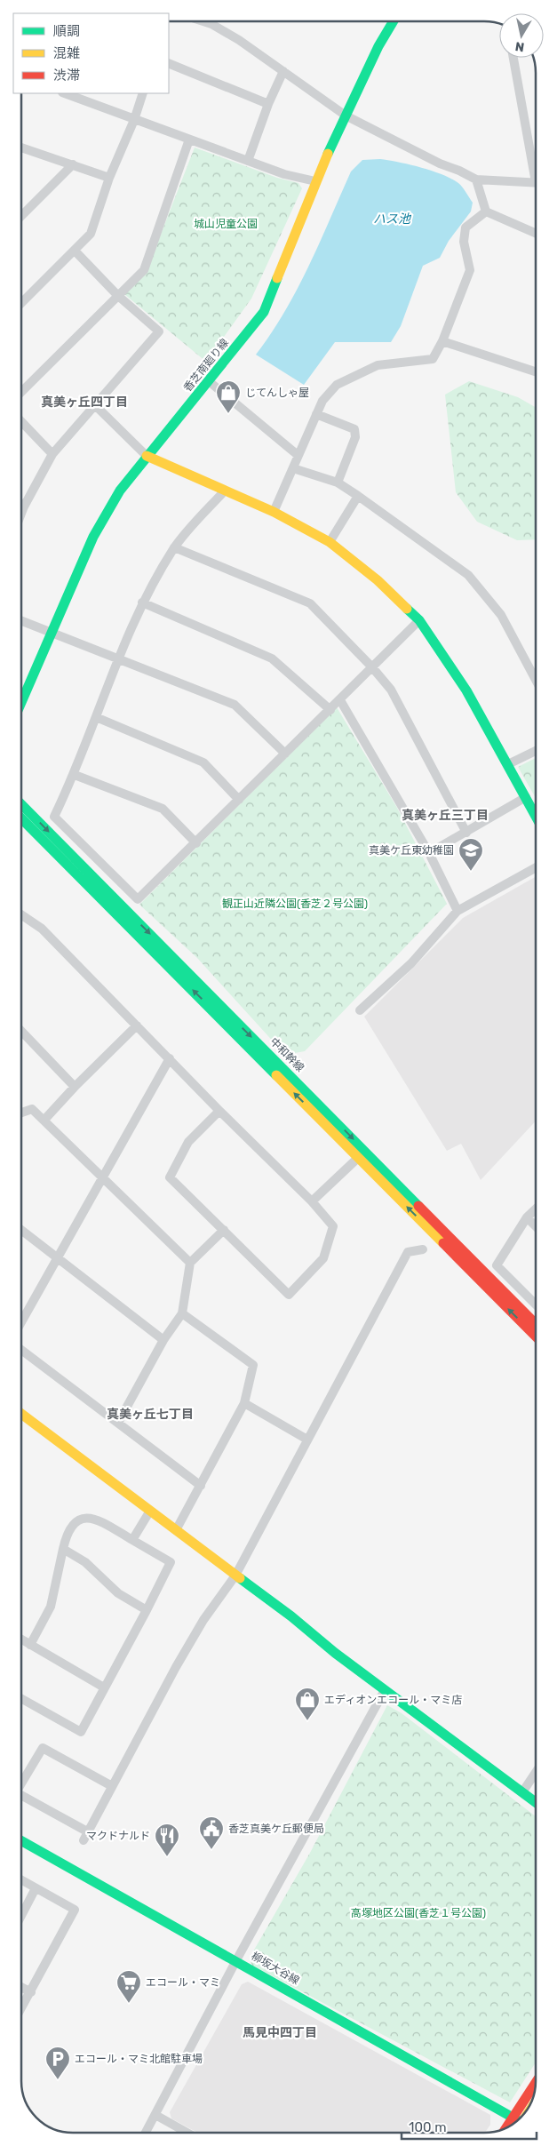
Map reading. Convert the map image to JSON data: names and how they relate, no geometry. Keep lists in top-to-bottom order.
{
  "streets": {
    "street": ["香芝南廻り線", "中和幹線", "柳坂大谷線"]
  },
  "districts": [
    "真美ヶ丘四丁目",
    "真美ヶ丘三丁目",
    "真美ヶ丘七丁目",
    "馬見中四丁目"
  ],
  "water": ["ハス池"],
  "parks": ["城山児童公園", "観正山近隣公園(香芝２号公園)", "高塚地区公園(香芝１号公園)"],
  "places": {
    "shop": ["じてんしゃ屋", "エディオンエコール・マミ店"],
    "school or university": ["真美ケ丘東幼稚園"],
    "public building": ["香芝真美ケ丘郵便局"],
    "restaurant": ["マクドナルド"],
    "supermarket": ["エコール・マミ"],
    "parking": ["エコール・マミ北館駐車場"]
  },
  "legend": ["順調", "混雑", "渋滞"],
  "scale_bar": "100 m",
  "north": "bottom"
}
